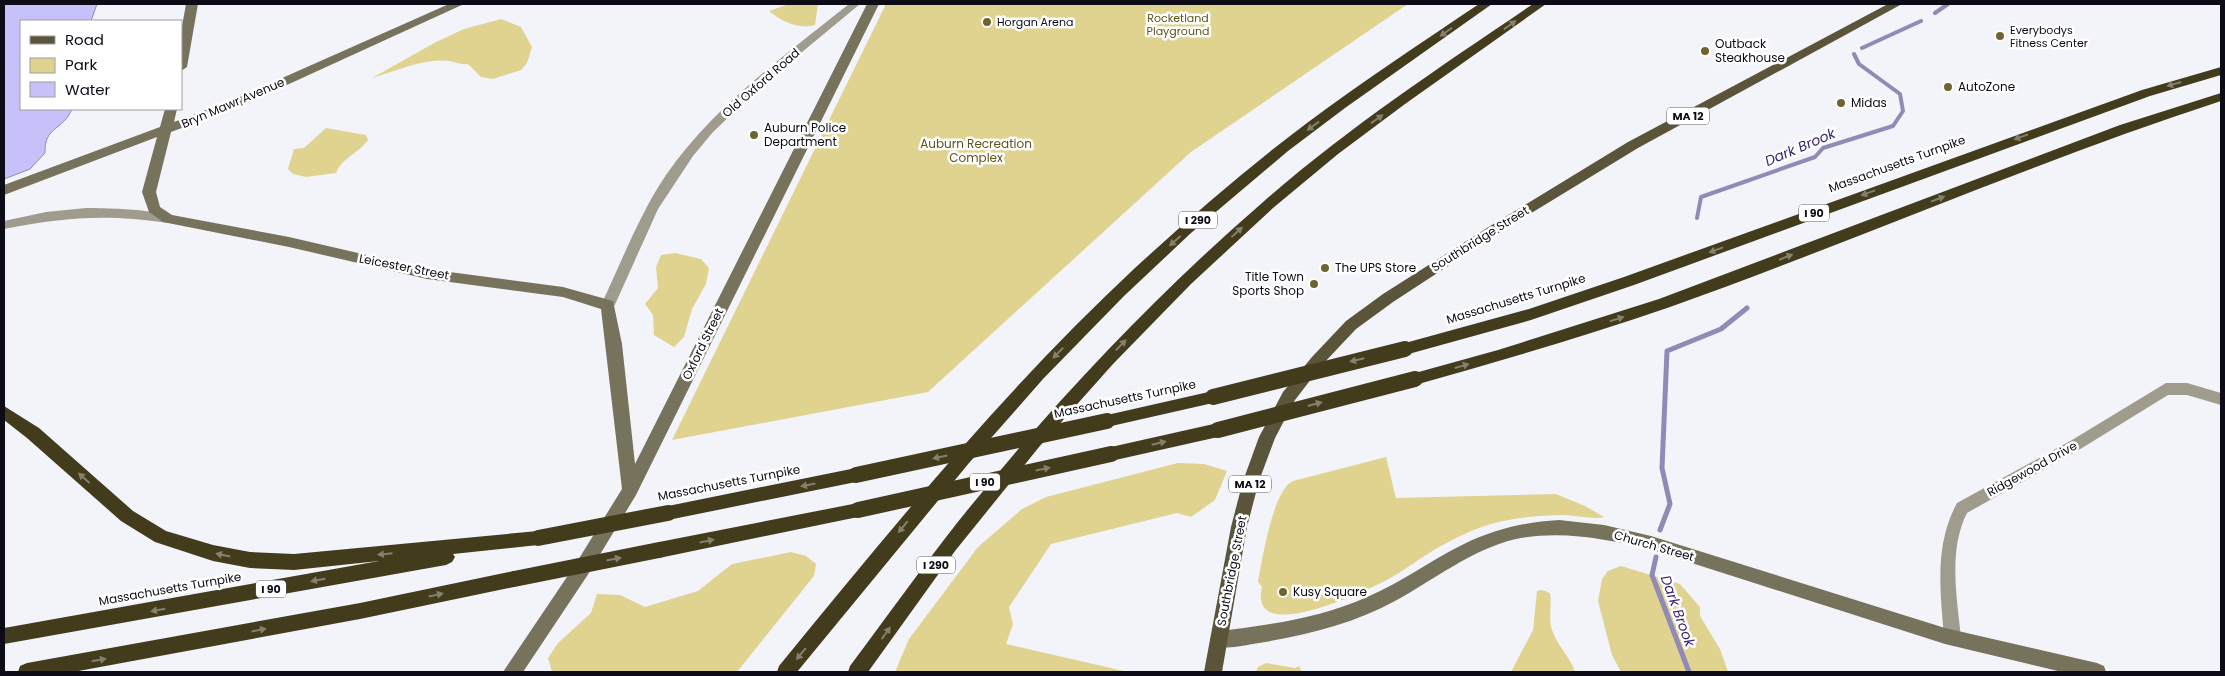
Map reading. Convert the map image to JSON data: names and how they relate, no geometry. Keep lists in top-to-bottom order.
{
  "streets": {
    "highway": ["Massachusetts Turnpike", "I 90", "I 290"],
    "main road": ["MA 12", "Southbridge Street"],
    "street": [
      "Old Oxford Road",
      "Bryn Mawr Avenue",
      "Leicester Street",
      "Oxford Street",
      "Ridgewood Drive",
      "Church Street"
    ]
  },
  "crossings": [
    ["Old Oxford Road", "Leicester Street"],
    ["Southbridge Street", "Church Street"],
    ["Ridgewood Drive", "Church Street"]
  ],
  "water": ["Dark Brook"],
  "parks": ["Rocketland Playground", "Auburn Recreation Complex"],
  "places": [
    "Horgan Arena",
    "Everybodys Fitness Center",
    "Outback Steakhouse",
    "AutoZone",
    "Midas",
    "Auburn Police Department",
    "The UPS Store",
    "Title Town Sports Shop",
    "Kusy Square"
  ],
  "legend": ["Road", "Park", "Water"]
}
